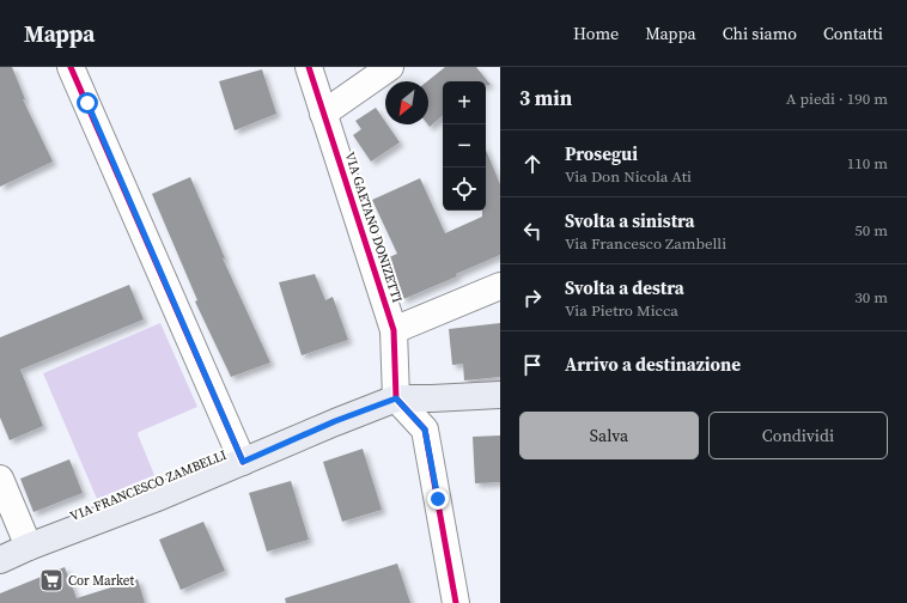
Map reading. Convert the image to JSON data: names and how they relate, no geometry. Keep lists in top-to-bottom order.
{
  "streets": {
    "main road": ["VIA FRANCESCO ZAMBELLI"],
    "street": ["VIA GAETANO DONIZETTI"]
  },
  "crossings": [
    ["VIA GAETANO DONIZETTI", "VIA FRANCESCO ZAMBELLI"]
  ],
  "places": {
    "supermarket": ["Cor Market"]
  },
  "north": "bottom left",
  "page": {
    "header": "Mappa",
    "nav": [
      "Home",
      "Mappa",
      "Chi siamo",
      "Contatti"
    ],
    "heading": ["3 min", "A piedi · 190 m"],
    "map_buttons": ["+", "−"],
    "list": [
      ["Prosegui", "Via Don Nicola Ati", "110 m"],
      ["Svolta a sinistra", "Via Francesco Zambelli", "50 m"],
      ["Svolta a destra", "Via Pietro Micca", "30 m"],
      "Arrivo a destinazione"
    ],
    "buttons": ["Salva", "Condividi"]
  }
}
